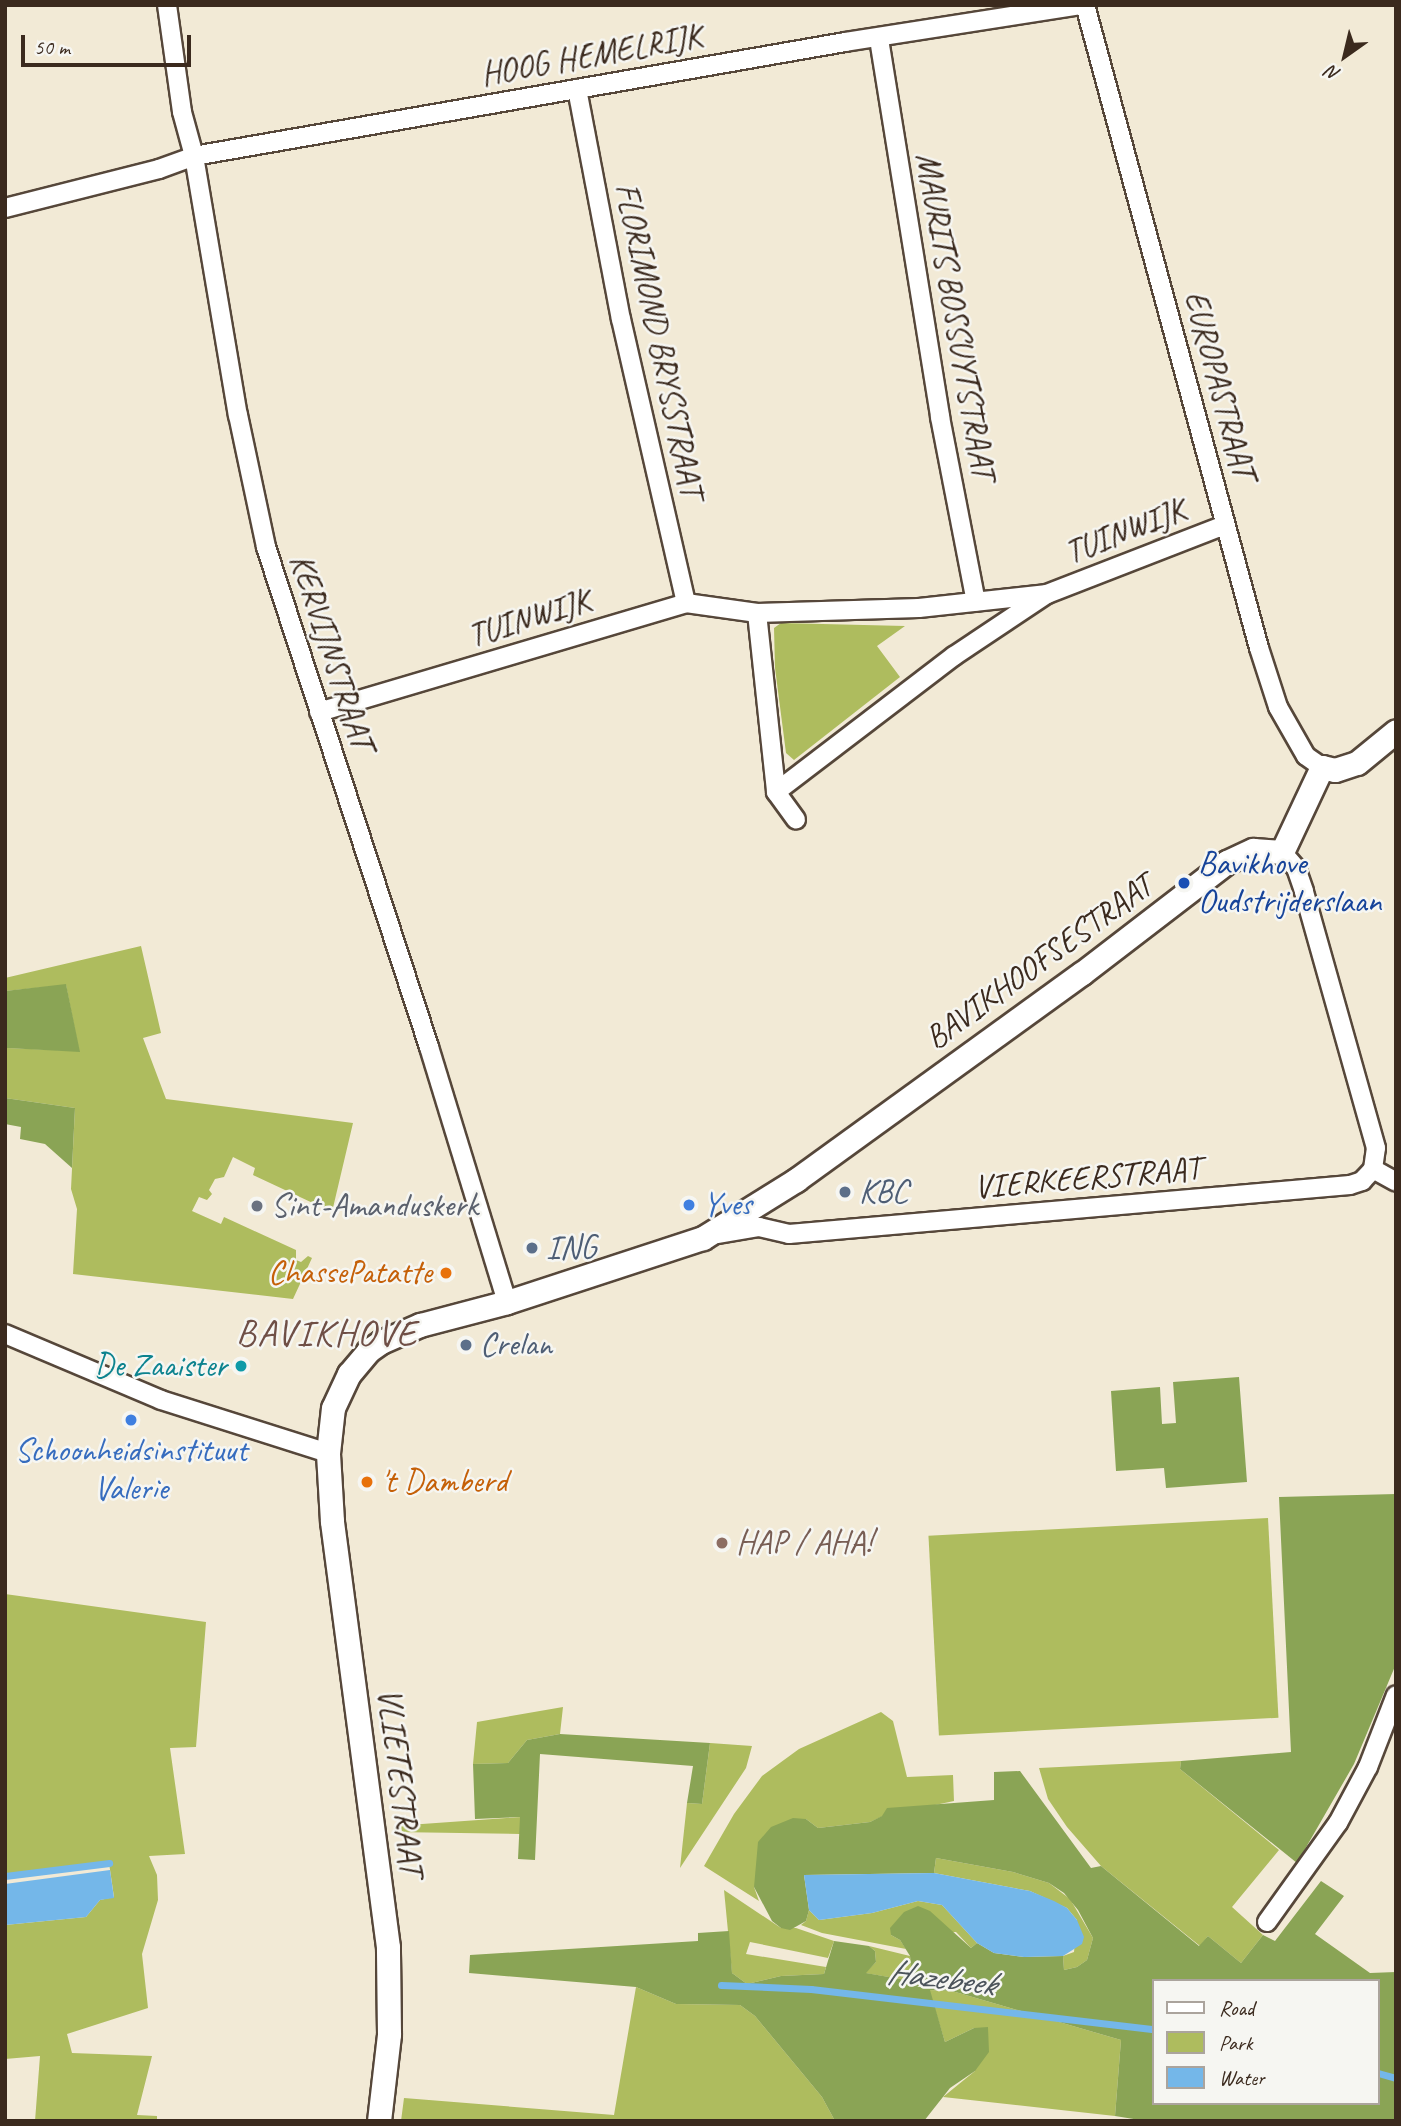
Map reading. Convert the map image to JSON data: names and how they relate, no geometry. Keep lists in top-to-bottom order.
{
  "streets": {
    "street": [
      "HOOG HEMELRIJK",
      "MAURITS BOSSUYTSTRAAT",
      "FLORIMOND BRYSSTRAAT",
      "EUROPASTRAAT",
      "TUINWIJK",
      "KERVIJNSTRAAT",
      "BAVIKHOOFSESTRAAT",
      "VIERKEERSTRAAT",
      "VLIETESTRAAT"
    ]
  },
  "crossings": [
    ["HOOG HEMELRIJK", "MAURITS BOSSUYTSTRAAT"],
    ["HOOG HEMELRIJK", "FLORIMOND BRYSSTRAAT"],
    ["HOOG HEMELRIJK", "EUROPASTRAAT"],
    ["HOOG HEMELRIJK", "KERVIJNSTRAAT"],
    ["MAURITS BOSSUYTSTRAAT", "TUINWIJK"],
    ["FLORIMOND BRYSSTRAAT", "TUINWIJK"],
    ["EUROPASTRAAT", "TUINWIJK"],
    ["TUINWIJK", "KERVIJNSTRAAT"],
    ["KERVIJNSTRAAT", "BAVIKHOOFSESTRAAT"],
    ["KERVIJNSTRAAT", "VLIETESTRAAT"],
    ["BAVIKHOOFSESTRAAT", "VIERKEERSTRAAT"],
    ["BAVIKHOOFSESTRAAT", "VLIETESTRAAT"]
  ],
  "districts": ["BAVIKHOVE"],
  "water": ["Hazebeek"],
  "places": [
    "Bavikhove Oudstrijderslaan",
    "KBC",
    "Yves",
    "Sint-Amanduskerk",
    "ING",
    "ChassePatatte",
    "Crelan",
    "De Zaaister",
    "Schoonheidsinstituut Valerie",
    "'t Damberd",
    "HAP / AHA!"
  ],
  "legend": ["Road", "Park", "Water"],
  "scale_bar": "50 m",
  "north": "bottom left"
}
